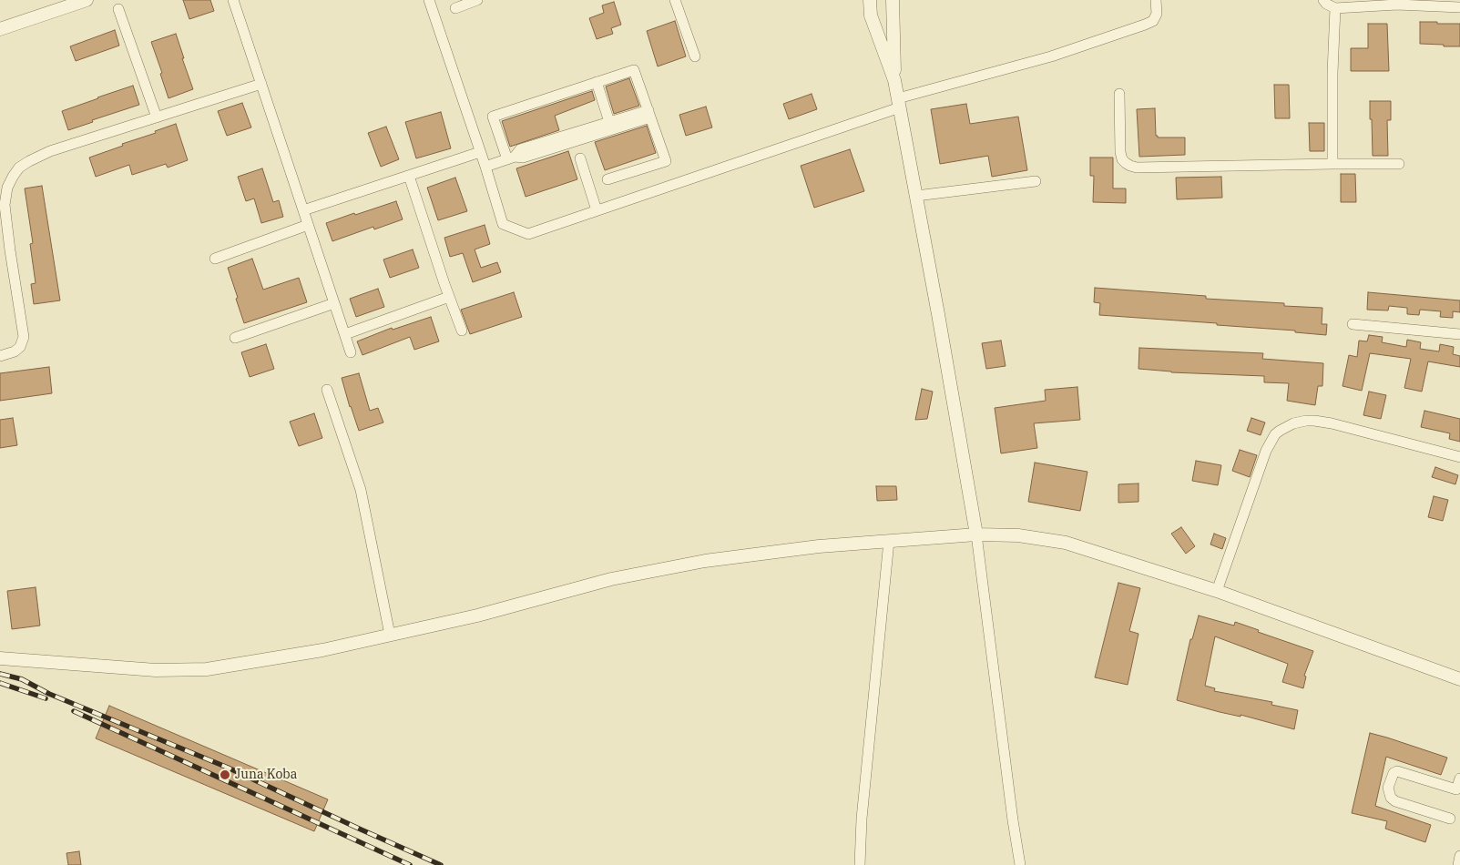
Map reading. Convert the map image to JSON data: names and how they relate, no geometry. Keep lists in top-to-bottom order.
{
  "places": ["Juna Koba"]
}
